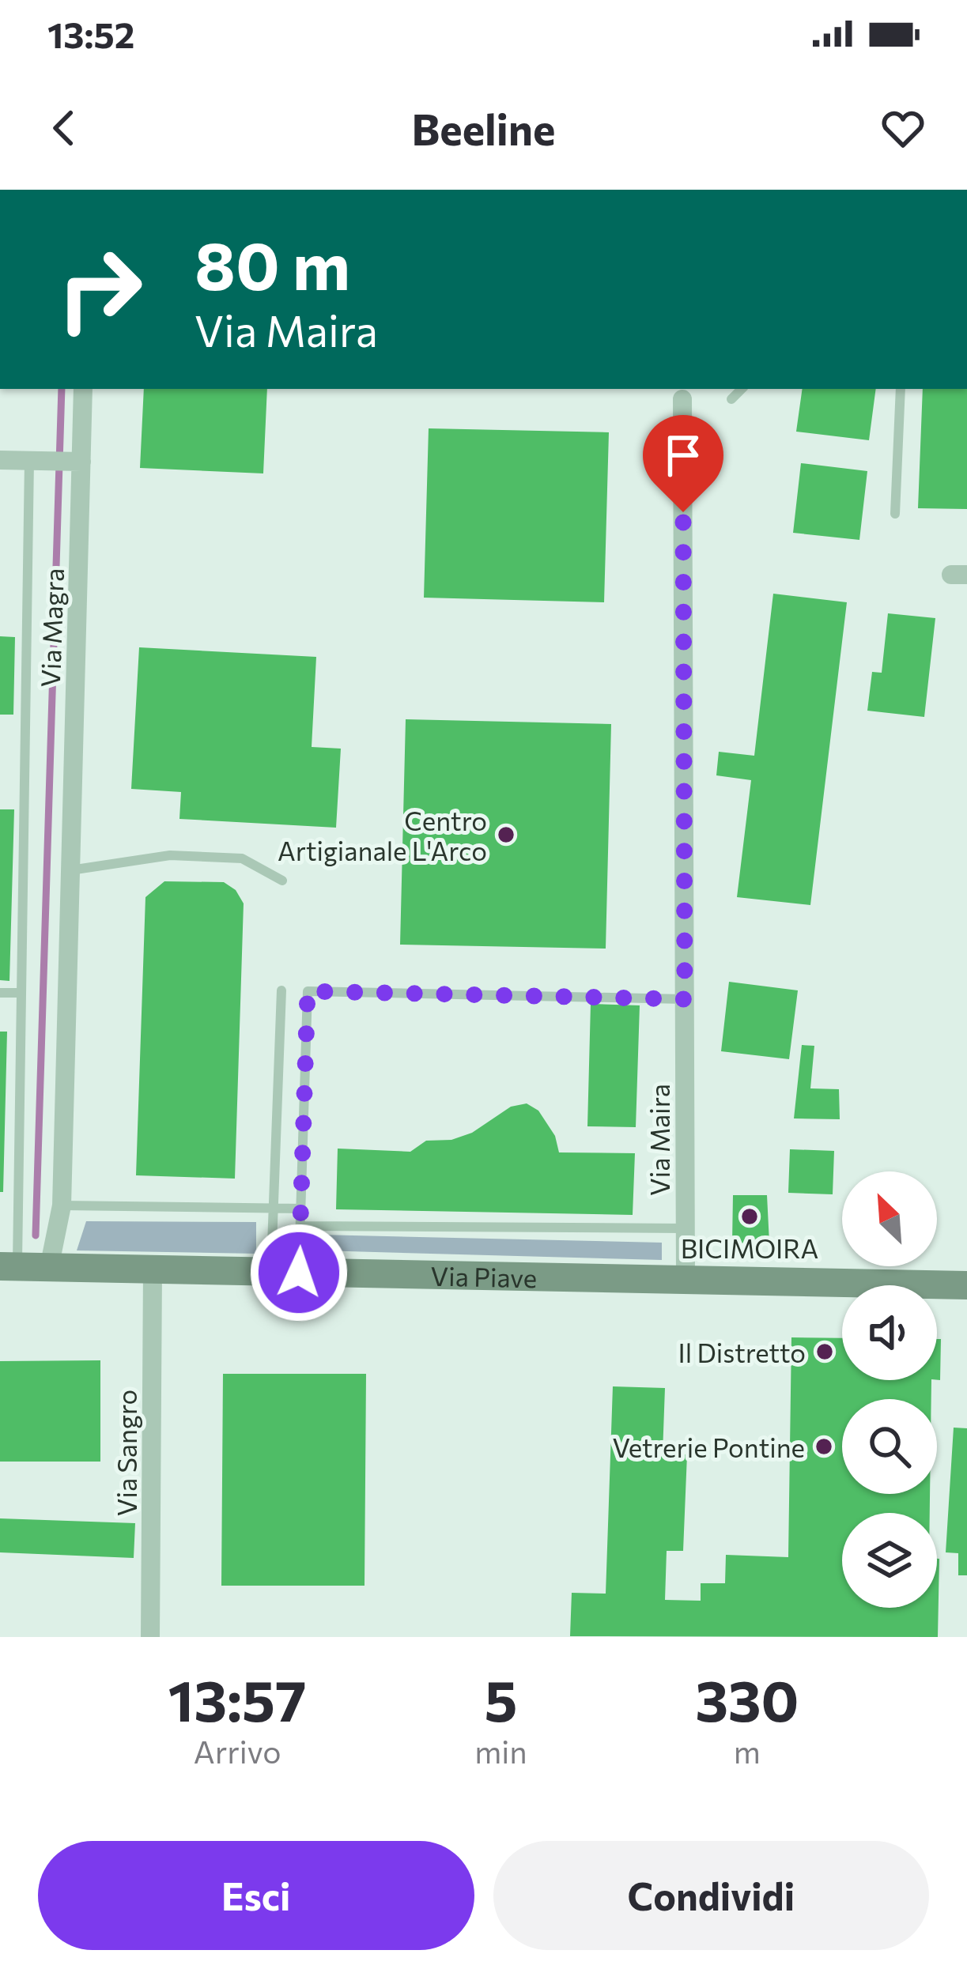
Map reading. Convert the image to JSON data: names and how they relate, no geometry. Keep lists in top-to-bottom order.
{
  "streets": {
    "main road": ["Via Piave"],
    "street": ["Via Magra", "Via Maira", "Via Sangro"]
  },
  "crossings": [
    ["Via Magra", "Via Piave"],
    ["Via Maira", "Via Piave"],
    ["Via Piave", "Via Sangro"]
  ],
  "places": [
    "Centro Artigianale L'Arco",
    "BICIMOIRA",
    "Il Distretto",
    "Vetrerie Pontine"
  ],
  "north": "top left",
  "page": {
    "status": "13:52",
    "header": "Beeline",
    "turn": ["80 m", "Via Maira"],
    "eta": [
      "13:57",
      "Arrivo",
      "5",
      "min",
      "330",
      "m"
    ],
    "buttons": ["Esci", "Condividi"]
  }
}
